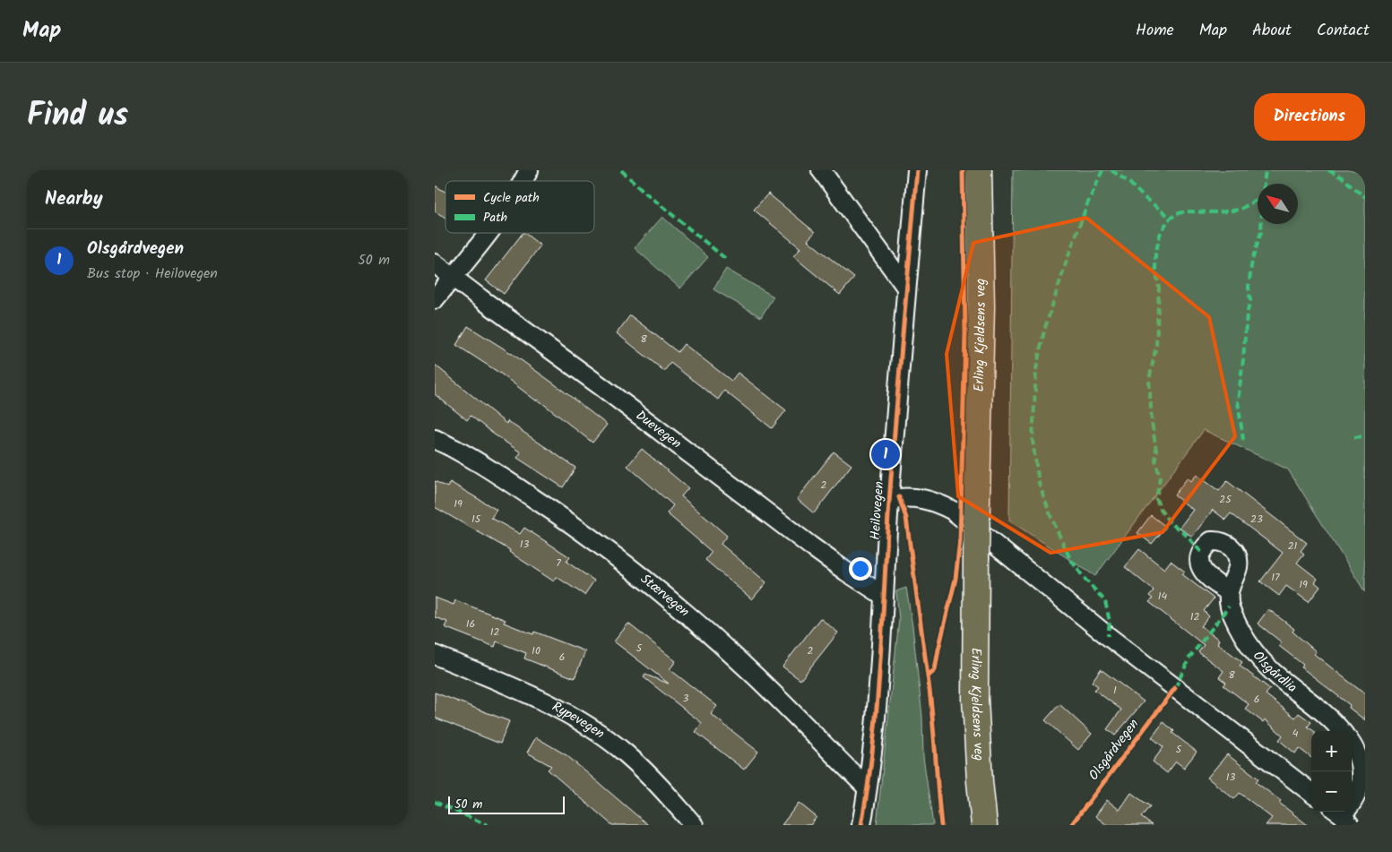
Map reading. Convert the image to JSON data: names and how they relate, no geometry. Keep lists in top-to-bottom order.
{
  "streets": {
    "highway": ["Erling Kjeldsens veg"],
    "street": [
      "Duevegen",
      "Heilovegen",
      "Stærvegen",
      "Olsgårdlia",
      "Rypevegen"
    ],
    "cycle path": ["Olsgårdvegen"]
  },
  "crossings": [
    ["Duevegen", "Heilovegen"],
    ["Heilovegen", "Stærvegen"]
  ],
  "house_numbers": [
    "8",
    "2",
    "25",
    "19",
    "15",
    "23",
    "13",
    "21",
    "7",
    "17",
    "19",
    "14",
    "12",
    "16",
    "12",
    "5",
    "10",
    "2",
    "6",
    "8",
    "1",
    "3",
    "6",
    "4",
    "5",
    "13"
  ],
  "legend": ["Cycle path", "Path"],
  "scale_bar": "50 m",
  "north": "top left",
  "page": {
    "header": "Map",
    "nav": [
      "Home",
      "Map",
      "About",
      "Contact"
    ],
    "title": "Find us",
    "buttons": "Directions",
    "heading": "Nearby",
    "list": [
      {
        "mark": "1",
        "name": "Olsgårdvegen",
        "note": "Bus stop · Heilovegen",
        "value": "50 m"
      }
    ],
    "pins": "1",
    "map_buttons": ["+", "−"],
    "scale": "50 m"
  }
}
